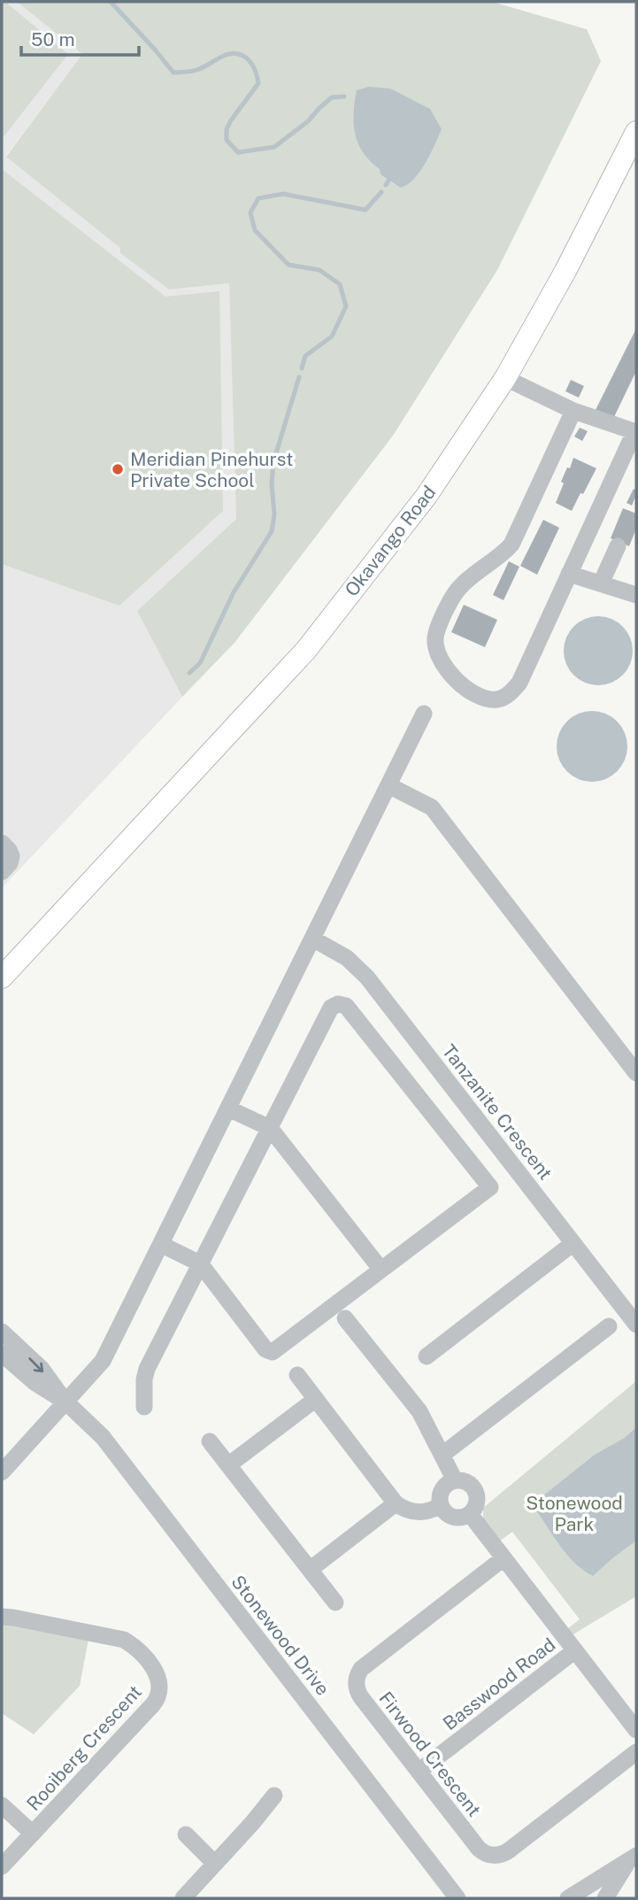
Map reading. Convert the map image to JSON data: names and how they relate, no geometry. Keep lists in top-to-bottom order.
{
  "streets": {
    "main road": ["Okavango Road"],
    "street": [
      "Tanzanite Crescent",
      "Stonewood Drive",
      "Basswood Road",
      "Rooiberg Crescent",
      "Firwood Crescent"
    ]
  },
  "crossings": [
    ["Basswood Road", "Firwood Crescent"]
  ],
  "parks": ["Stonewood Park"],
  "places": ["Meridian Pinehurst Private School"],
  "scale_bar": "50 m"
}
